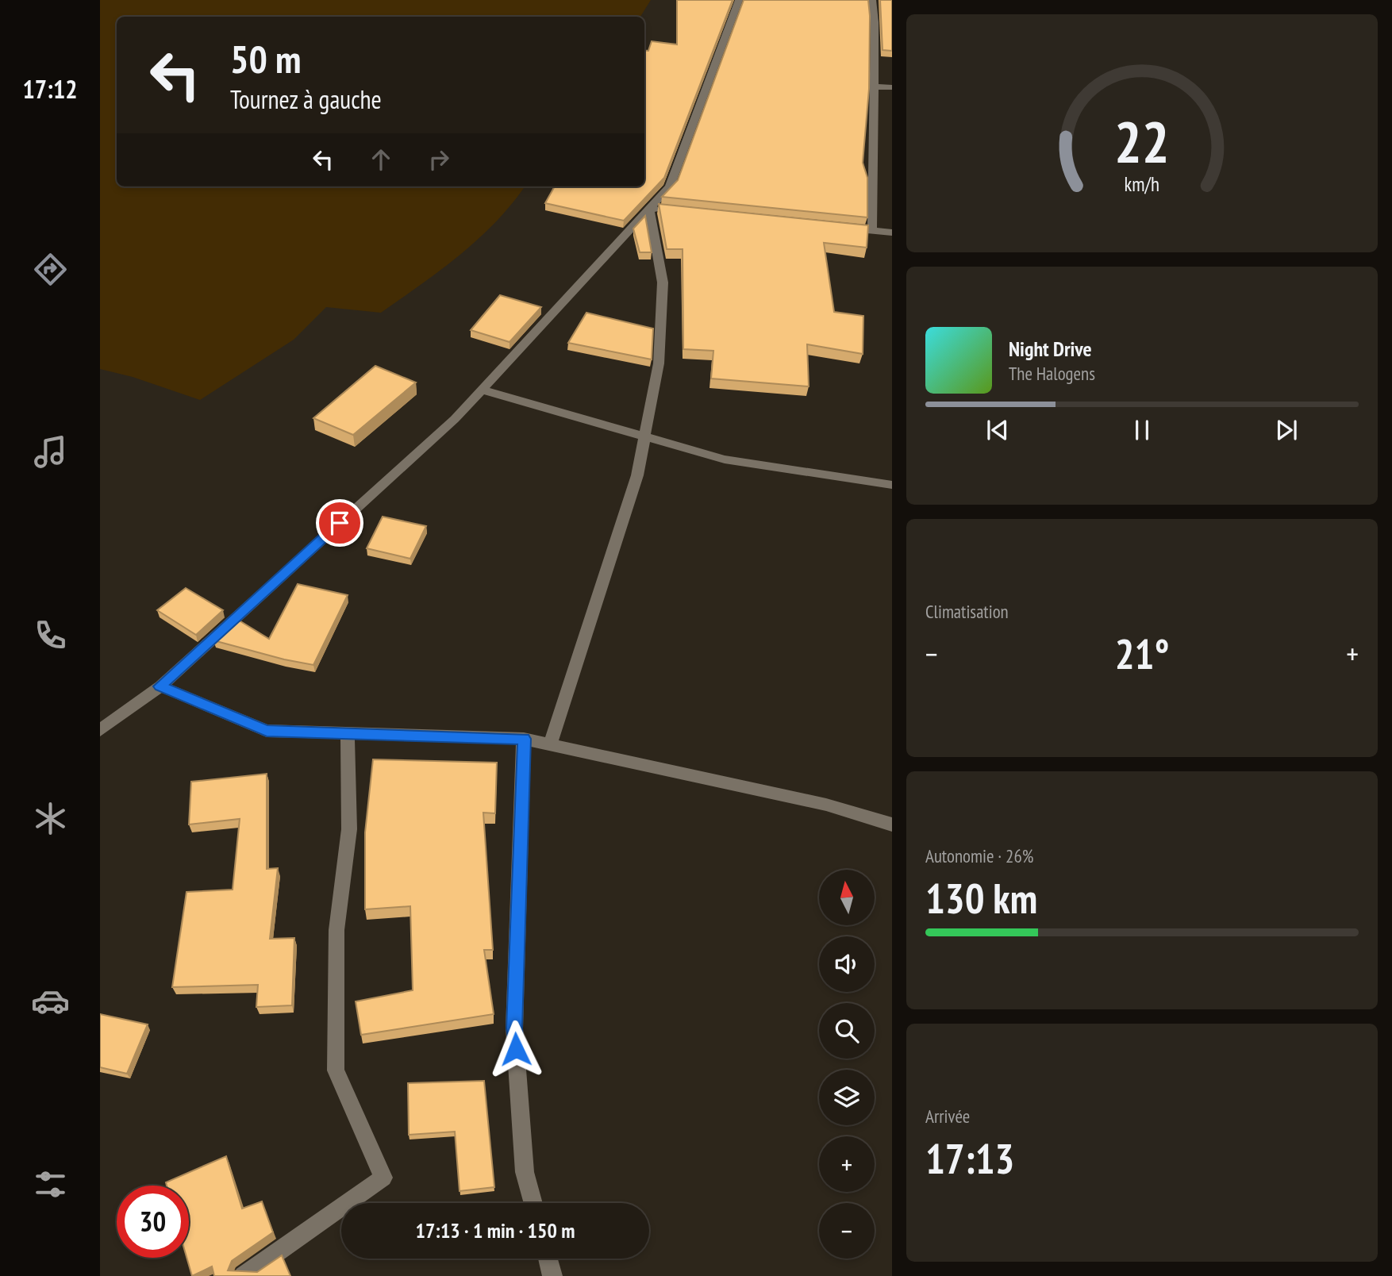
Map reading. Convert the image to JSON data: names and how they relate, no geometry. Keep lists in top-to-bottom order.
{
  "north": "top",
  "page": {
    "tabs": "17:12",
    "turn": ["50 m", "Tournez à gauche"],
    "song": ["Night Drive", "The Halogens"],
    "tile": [
      "Climatisation",
      ["Autonomie · 26%", "130 km"],
      ["Arrivée", "17:13"]
    ],
    "heat": ["−", "21°", "+"],
    "map_buttons": ["+", "−"],
    "limit": "30",
    "trip": "17:13 · 1 min · 150 m",
    "gauge": ["22", "km/h"]
  }
}
